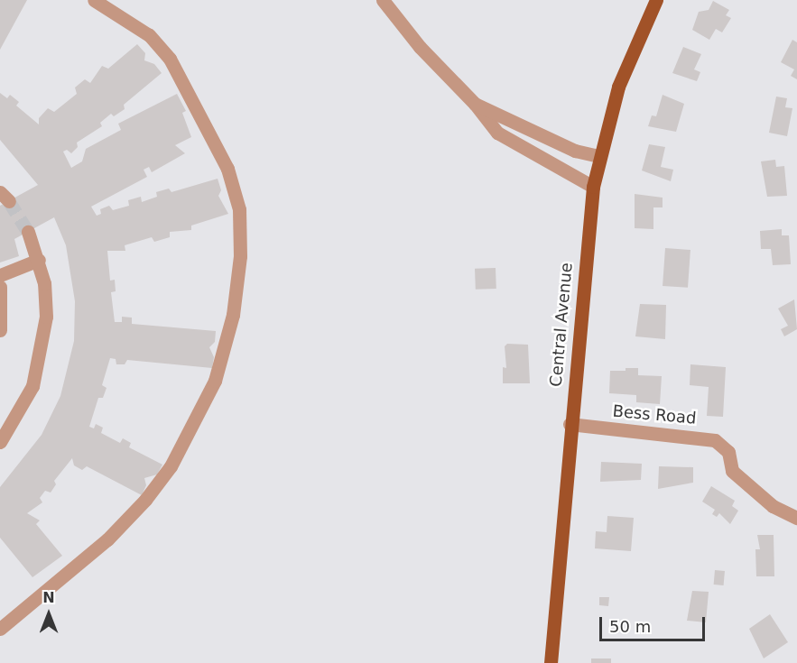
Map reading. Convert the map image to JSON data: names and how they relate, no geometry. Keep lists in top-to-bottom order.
{
  "streets": {
    "main road": ["Central Avenue"],
    "street": ["Bess Road"]
  },
  "crossings": [
    ["Central Avenue", "Bess Road"]
  ],
  "scale_bar": "50 m",
  "north": "top"
}
